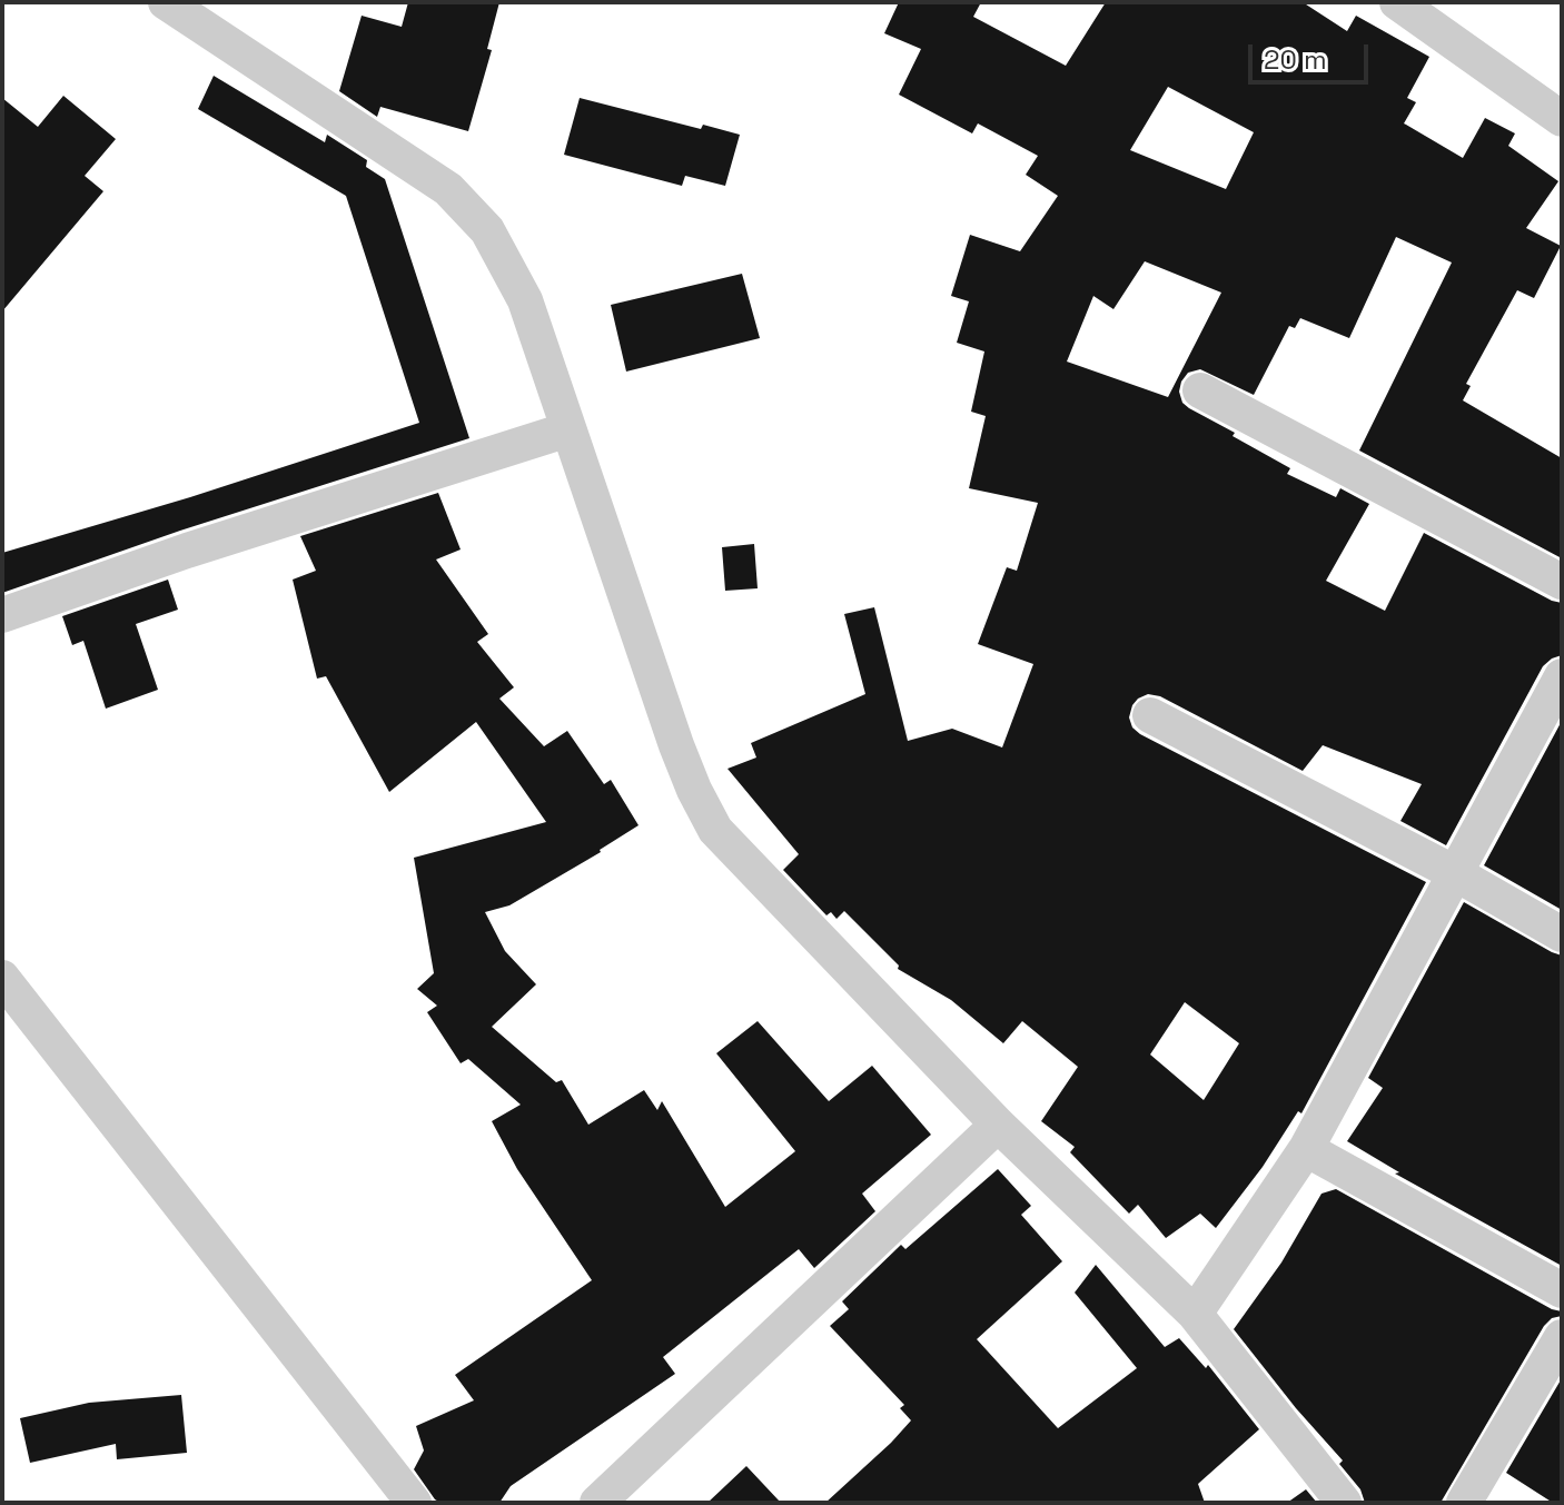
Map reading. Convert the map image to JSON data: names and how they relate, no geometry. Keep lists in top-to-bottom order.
{
  "scale_bar": "20 m"
}
